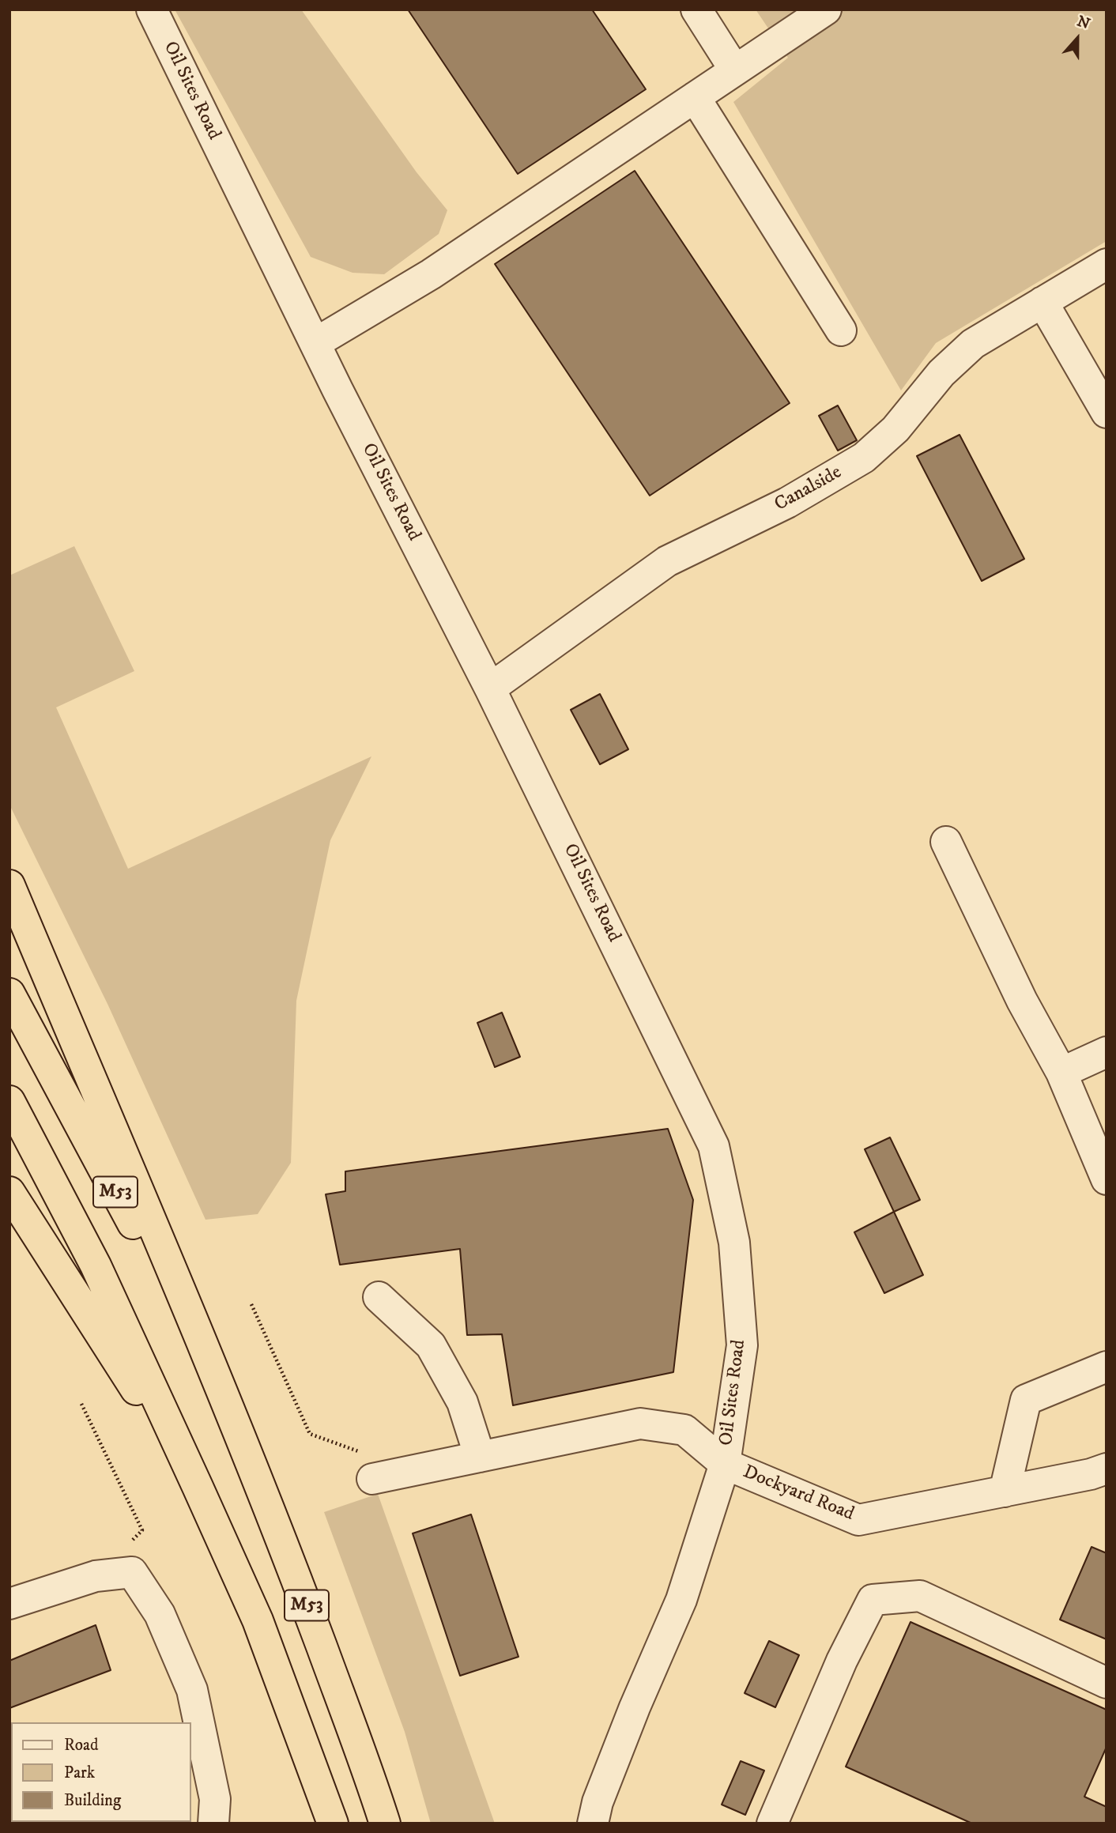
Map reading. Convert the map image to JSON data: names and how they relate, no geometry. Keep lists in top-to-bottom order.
{
  "streets": {
    "highway": ["M53"],
    "street": ["Oil Sites Road", "Canalside", "Dockyard Road"]
  },
  "crossings": [
    ["Oil Sites Road", "Canalside"],
    ["Oil Sites Road", "Dockyard Road"]
  ],
  "legend": ["Road", "Park", "Building"],
  "north": "top"
}
